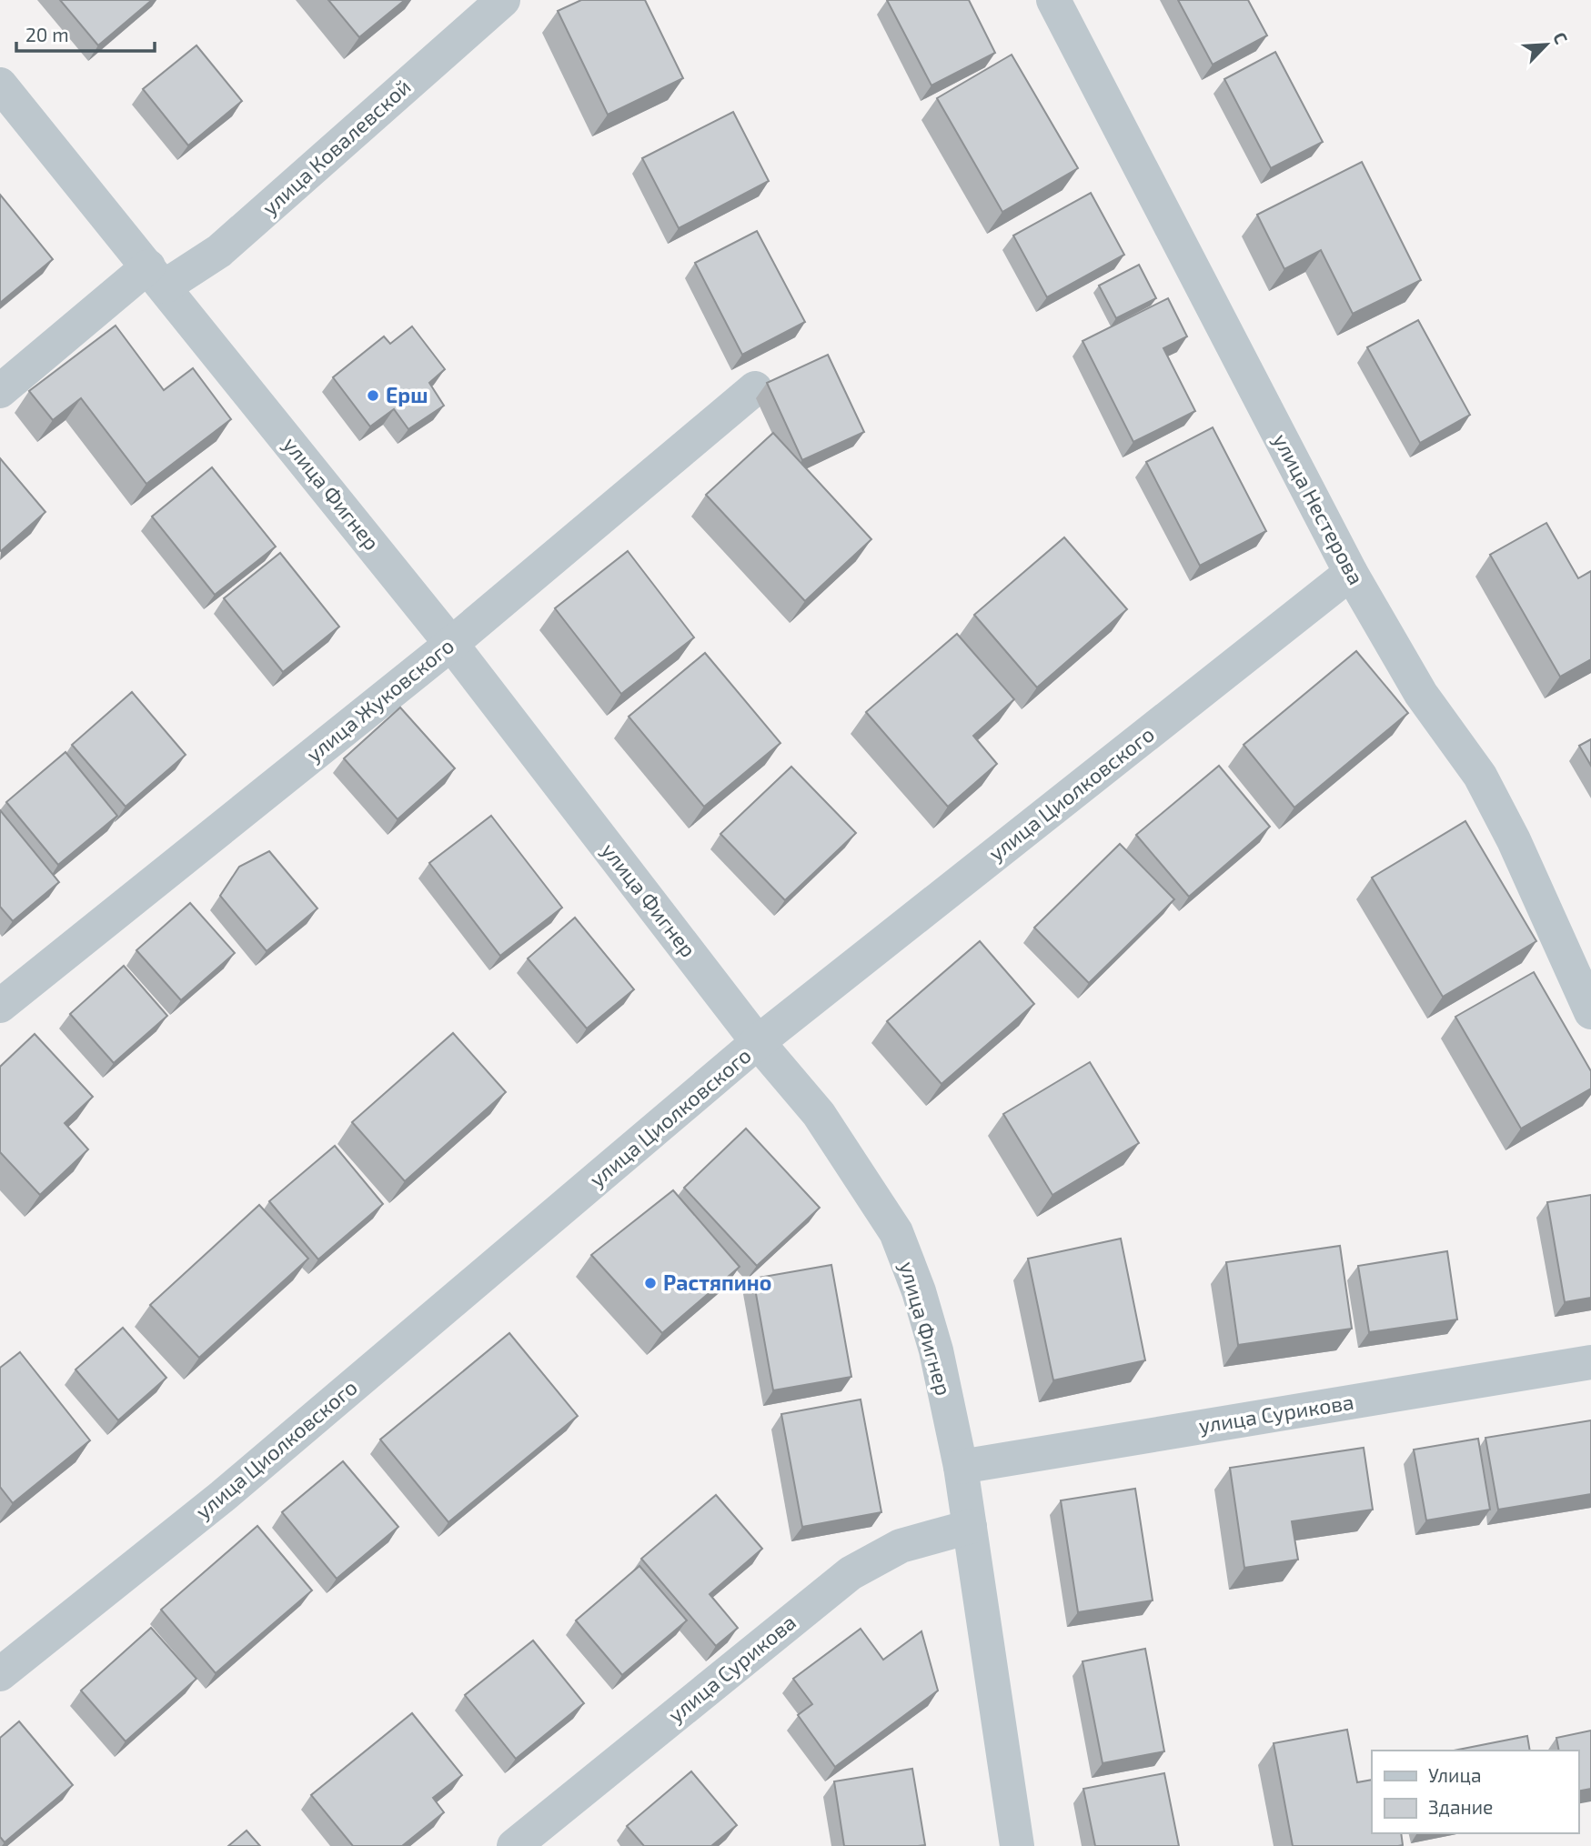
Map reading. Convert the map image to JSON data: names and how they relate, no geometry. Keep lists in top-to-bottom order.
{
  "streets": {
    "street": [
      "улица Ковалевской",
      "улица Фигнер",
      "улица Нестерова",
      "улица Жуковского",
      "улица Циолковского",
      "улица Сурикова"
    ]
  },
  "crossings": [
    ["улица Ковалевской", "улица Фигнер"],
    ["улица Фигнер", "улица Жуковского"],
    ["улица Фигнер", "улица Циолковского"],
    ["улица Фигнер", "улица Сурикова"],
    ["улица Нестерова", "улица Циолковского"]
  ],
  "places": ["Ерш", "Растяпино"],
  "legend": ["Улица", "Здание"],
  "scale_bar": "20 m",
  "north": "top right"
}
